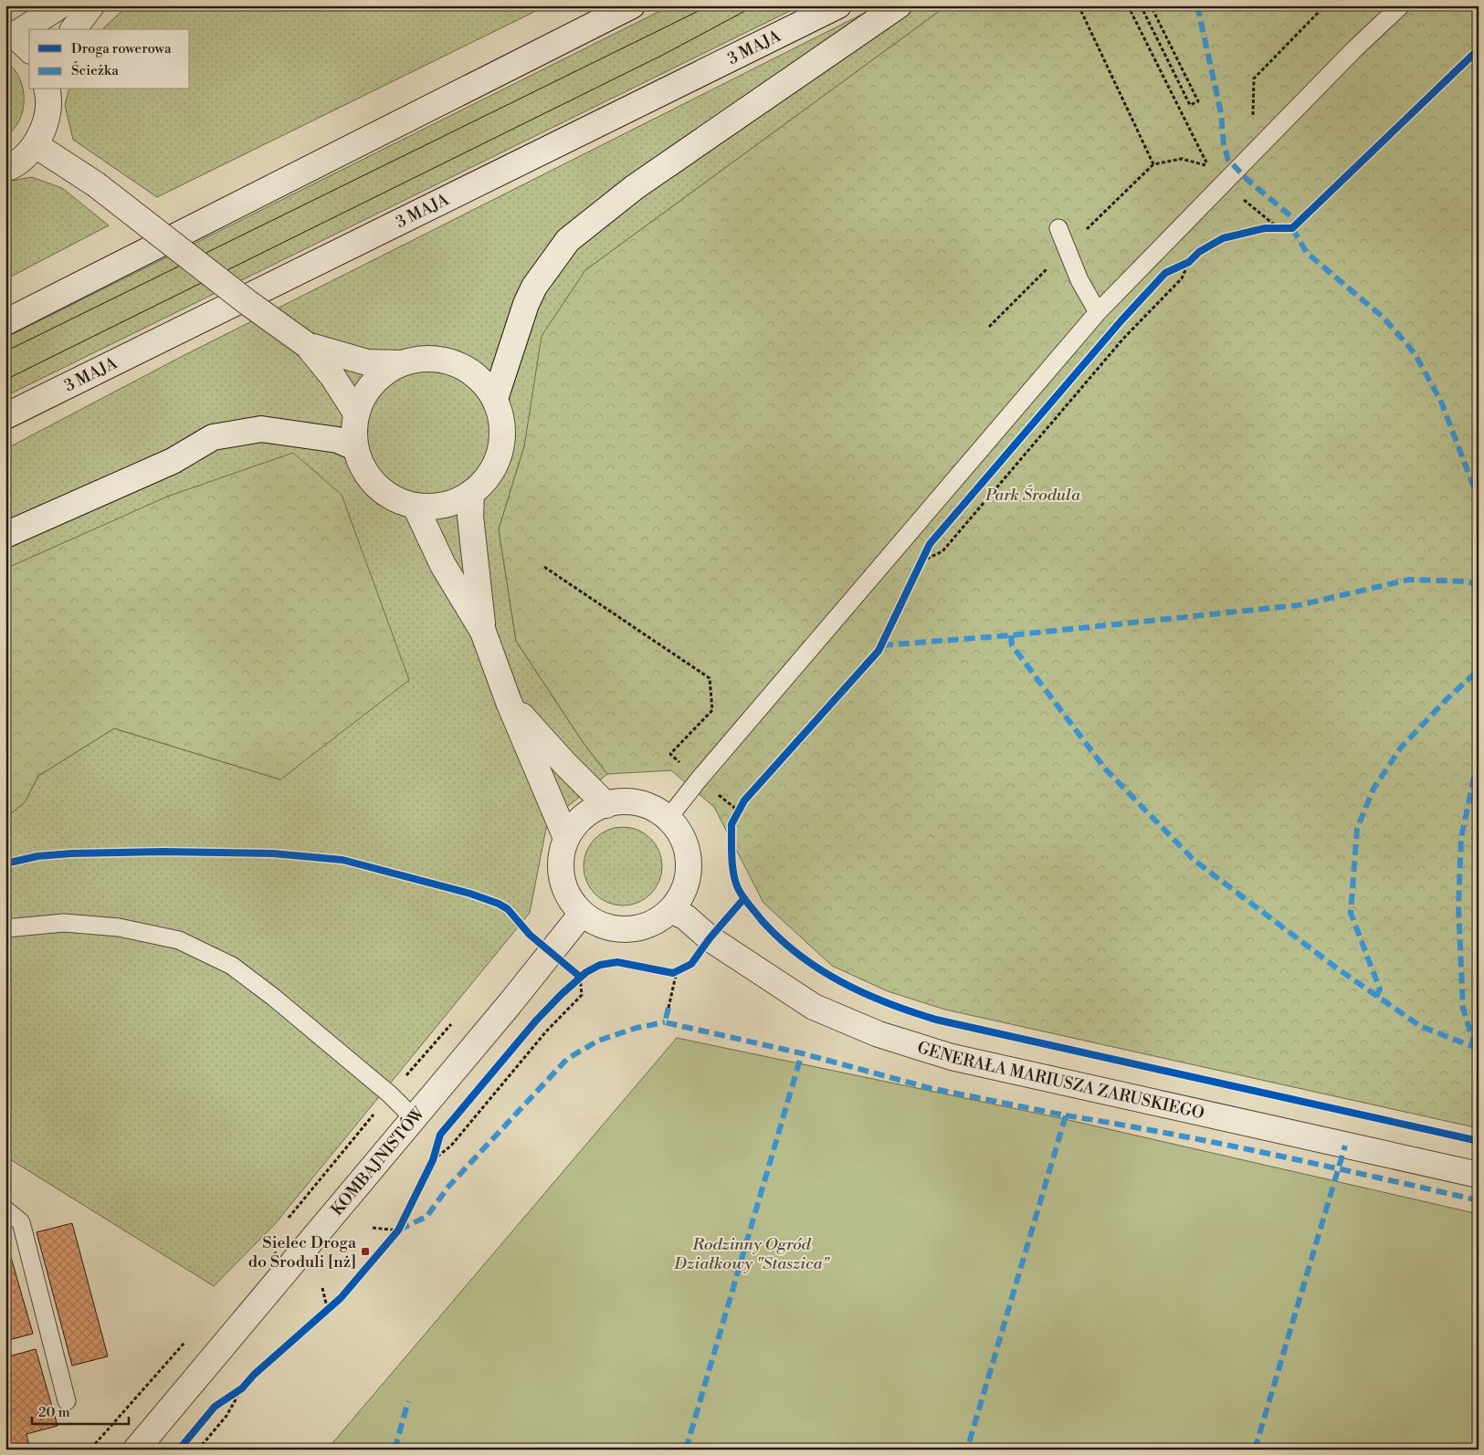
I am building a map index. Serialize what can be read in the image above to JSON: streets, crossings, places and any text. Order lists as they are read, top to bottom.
{
  "streets": {
    "street": ["3 MAJA", "GENERAŁA MARIUSZA ZARUSKIEGO", "KOMBAJNISTÓW"]
  },
  "crossings": [
    ["GENERAŁA MARIUSZA ZARUSKIEGO", "KOMBAJNISTÓW"]
  ],
  "parks": ["Park Środula", "Rodzinny Ogród Działkowy \"Staszica\""],
  "places": {
    "transit": ["Sielec Droga do Środuli [nż]"]
  },
  "legend": ["Droga rowerowa", "Ścieżka"],
  "scale_bar": "20 m"
}
